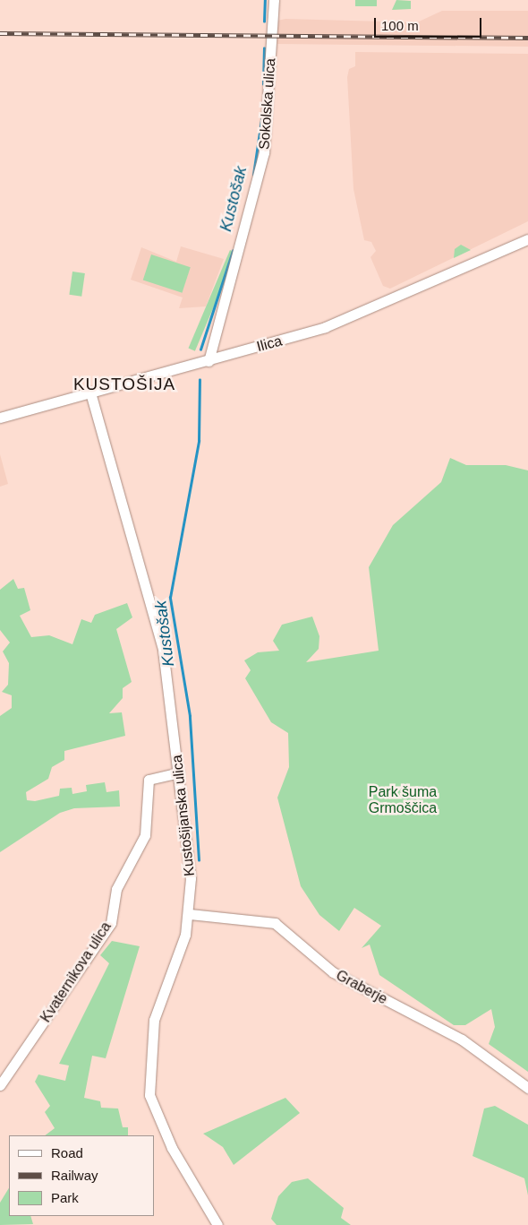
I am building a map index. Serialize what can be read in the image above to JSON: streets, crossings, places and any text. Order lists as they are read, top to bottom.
{
  "streets": {
    "street": [
      "Sokolska ulica",
      "Ilica",
      "Kustošijanska ulica",
      "Kvaternikova ulica",
      "Graberje"
    ]
  },
  "crossings": [
    ["Sokolska ulica", "Ilica"],
    ["Ilica", "Kustošijanska ulica"],
    ["Kustošijanska ulica", "Kvaternikova ulica"],
    ["Kustošijanska ulica", "Graberje"]
  ],
  "districts": ["KUSTOŠIJA"],
  "water": ["Kustošak"],
  "parks": ["Park šuma Grmoščica"],
  "legend": ["Road", "Railway", "Park"],
  "scale_bar": "100 m"
}
